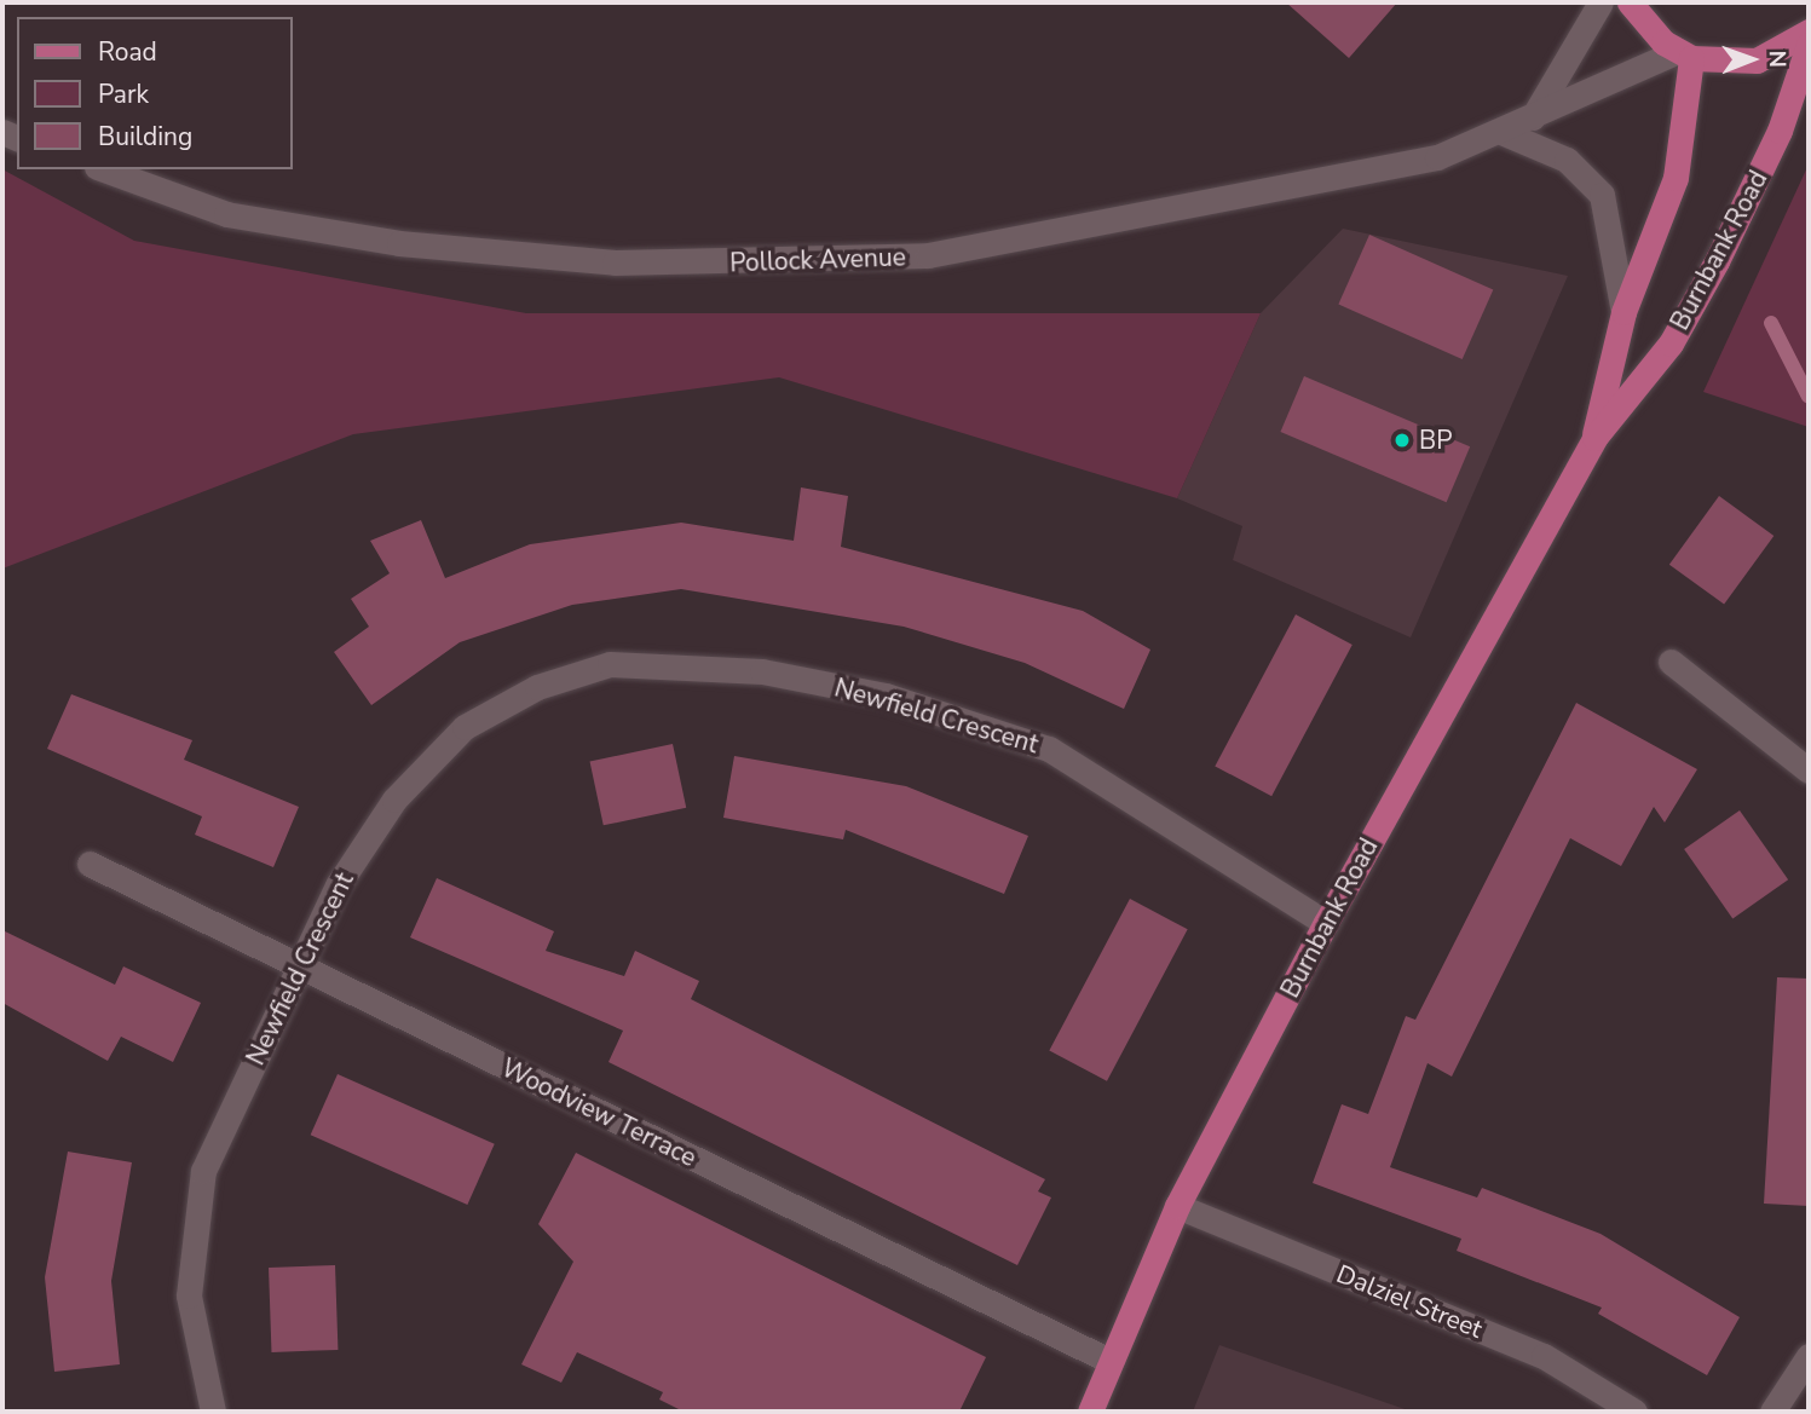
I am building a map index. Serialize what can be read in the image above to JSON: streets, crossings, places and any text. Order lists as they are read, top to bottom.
{
  "streets": {
    "main road": ["Burnbank Road"],
    "street": [
      "Pollock Avenue",
      "Newfield Crescent",
      "Woodview Terrace",
      "Dalziel Street"
    ]
  },
  "crossings": [
    ["Burnbank Road", "Pollock Avenue"],
    ["Burnbank Road", "Newfield Crescent"],
    ["Burnbank Road", "Woodview Terrace"],
    ["Burnbank Road", "Dalziel Street"],
    ["Newfield Crescent", "Woodview Terrace"]
  ],
  "places": ["BP"],
  "legend": ["Road", "Park", "Building"],
  "north": "right"
}
